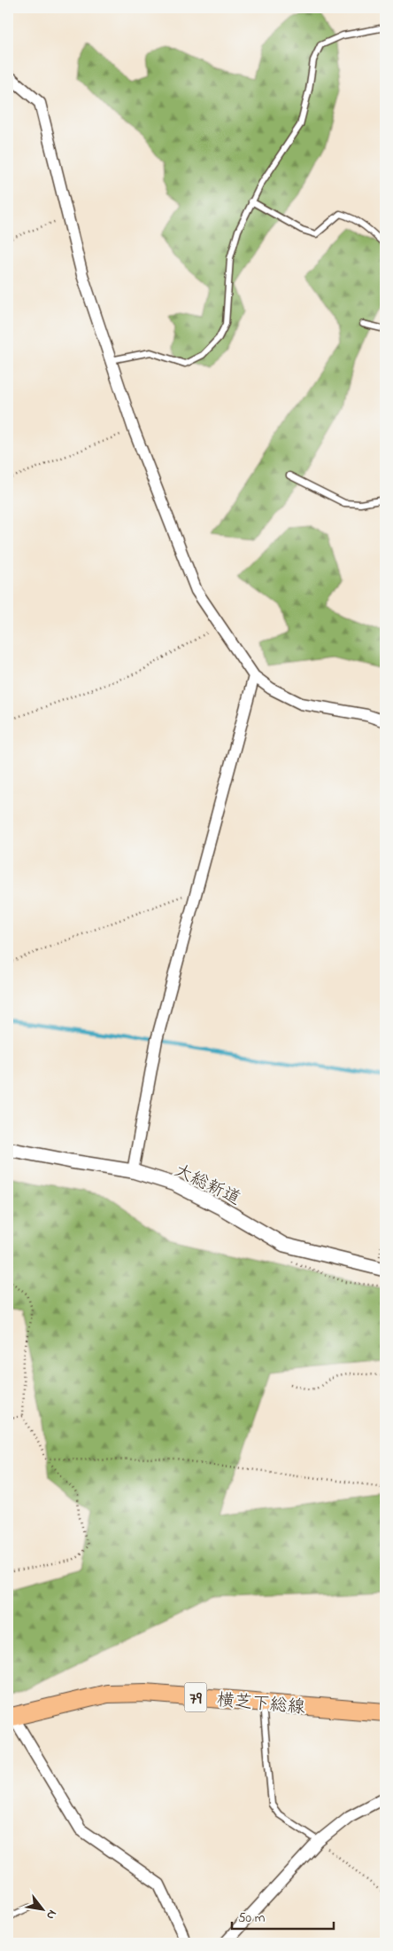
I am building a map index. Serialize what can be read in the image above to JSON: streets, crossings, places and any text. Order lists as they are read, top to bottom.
{
  "streets": {
    "main road": ["79", "横芝下総線"],
    "street": ["大総新道"]
  },
  "scale_bar": "50 m",
  "north": "bottom right"
}
